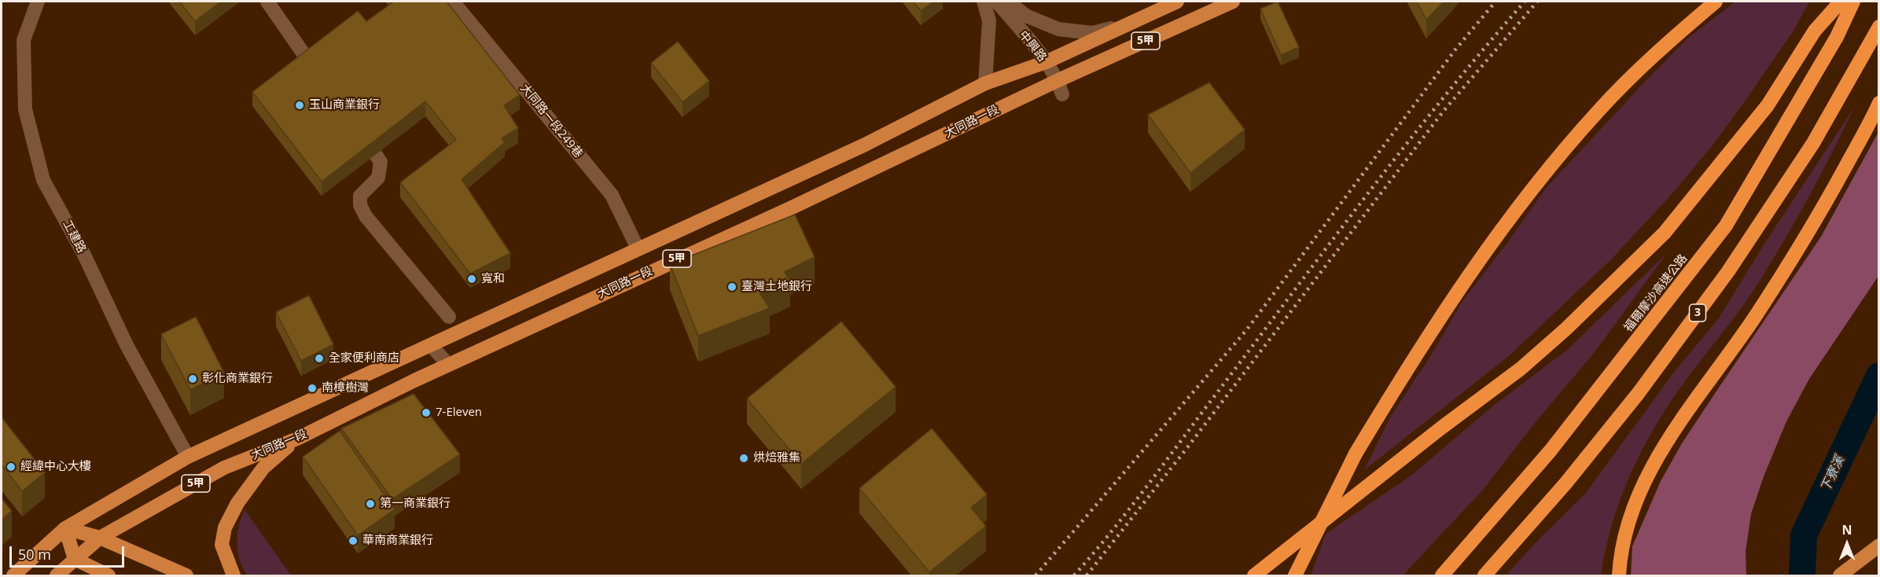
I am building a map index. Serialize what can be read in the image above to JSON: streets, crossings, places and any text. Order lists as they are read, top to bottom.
{
  "streets": {
    "highway": ["福爾摩沙高速公路", "3"],
    "main road": ["5甲", "大同路一段"],
    "street": ["中興路", "大同路一段249巷", "工建路"]
  },
  "crossings": [
    ["5甲", "中興路"],
    ["5甲", "大同路一段249巷"],
    ["5甲", "工建路"],
    ["中興路", "大同路一段"]
  ],
  "water": ["下寮溪"],
  "places": [
    "玉山商業銀行",
    "寬和",
    "臺灣土地銀行",
    "全家便利商店",
    "彰化商業銀行",
    "南樟樹灣",
    "7-Eleven",
    "烘焙雅集",
    "經緯中心大樓",
    "第一商業銀行",
    "華南商業銀行"
  ],
  "scale_bar": "50 m",
  "north": "top"
}
